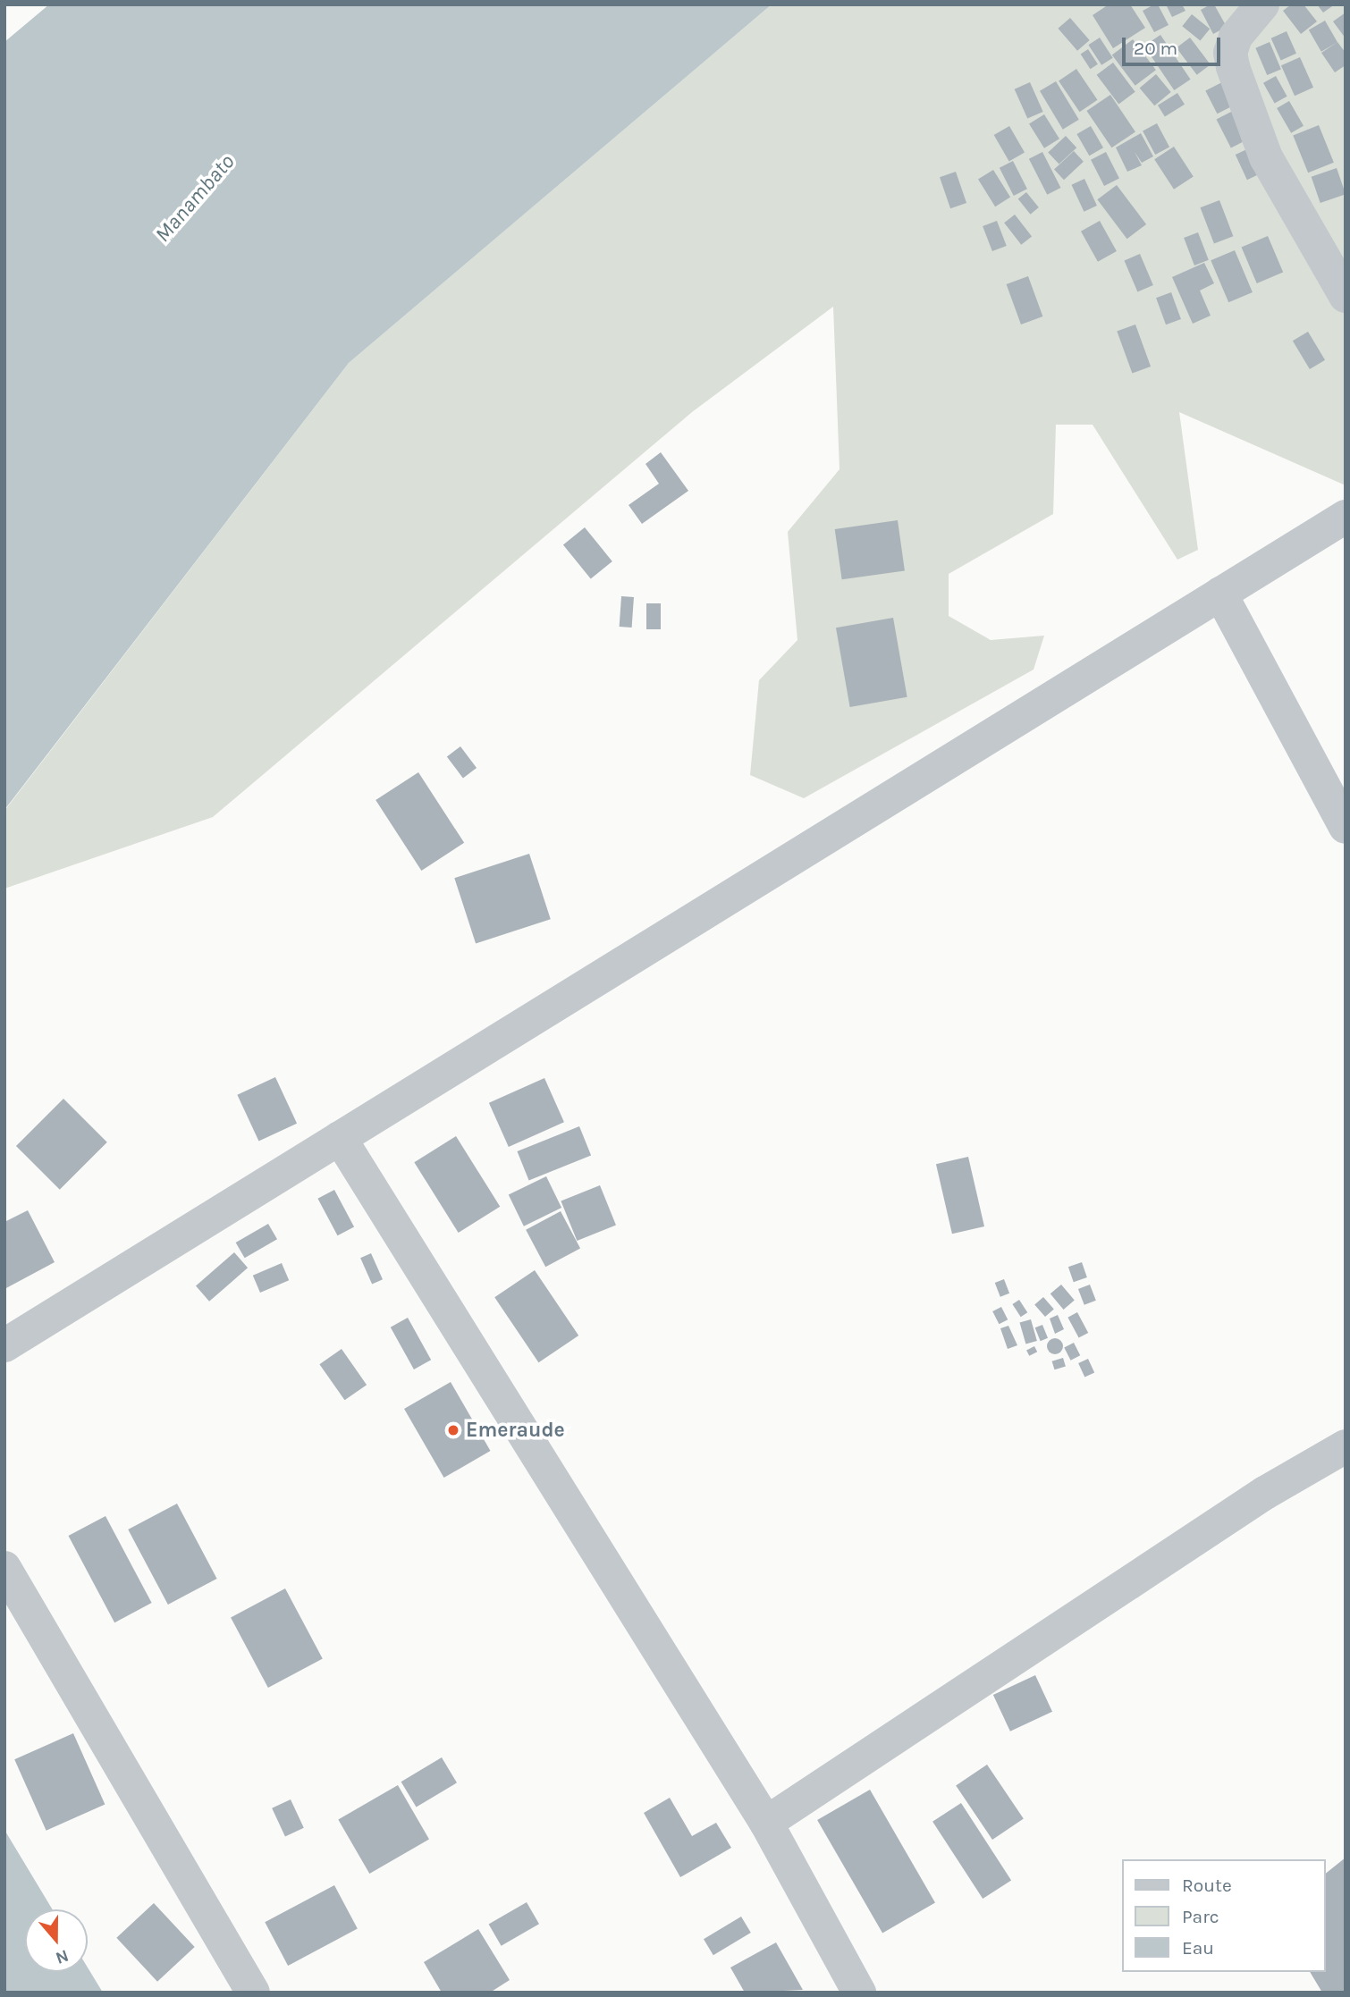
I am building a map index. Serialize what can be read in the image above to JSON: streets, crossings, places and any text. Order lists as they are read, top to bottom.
{
  "water": ["Manambato"],
  "places": ["Emeraude"],
  "legend": ["Route", "Parc", "Eau"],
  "scale_bar": "20 m",
  "north": "bottom"
}
